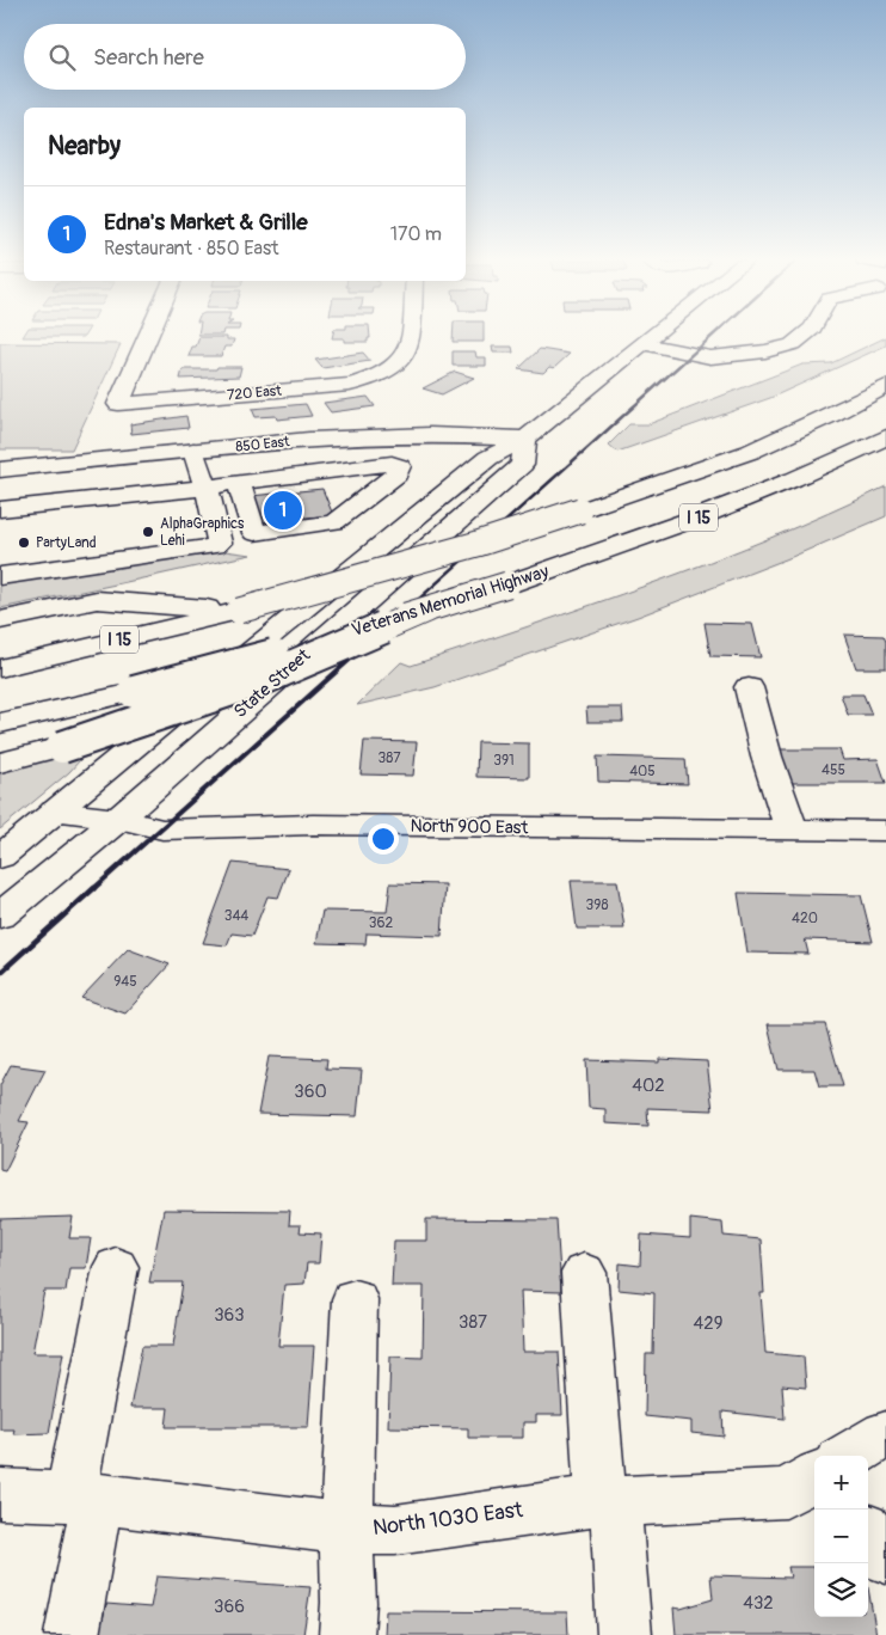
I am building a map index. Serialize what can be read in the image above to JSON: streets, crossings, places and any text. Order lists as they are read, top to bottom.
{
  "streets": {
    "main road": [
      "720 East",
      "850 East",
      "I 15",
      "Veterans Memorial Highway",
      "State Street",
      "North 900 East",
      "North 1030 East"
    ]
  },
  "crossings": [
    ["850 East", "State Street"],
    ["State Street", "North 900 East"]
  ],
  "places": ["AlphaGraphics Lehi", "PartyLand"],
  "house_numbers": [
    "387",
    "391",
    "455",
    "405",
    "398",
    "344",
    "420",
    "362",
    "945",
    "402",
    "360",
    "363",
    "387",
    "429",
    "432",
    "366"
  ],
  "page": {
    "search": "Search here",
    "heading": "Nearby",
    "list": [
      {
        "mark": "1",
        "name": "Edna's Market & Grille",
        "note": "Restaurant · 850 East",
        "value": "170 m"
      }
    ],
    "pins": "1",
    "map_buttons": ["+", "−"]
  }
}
